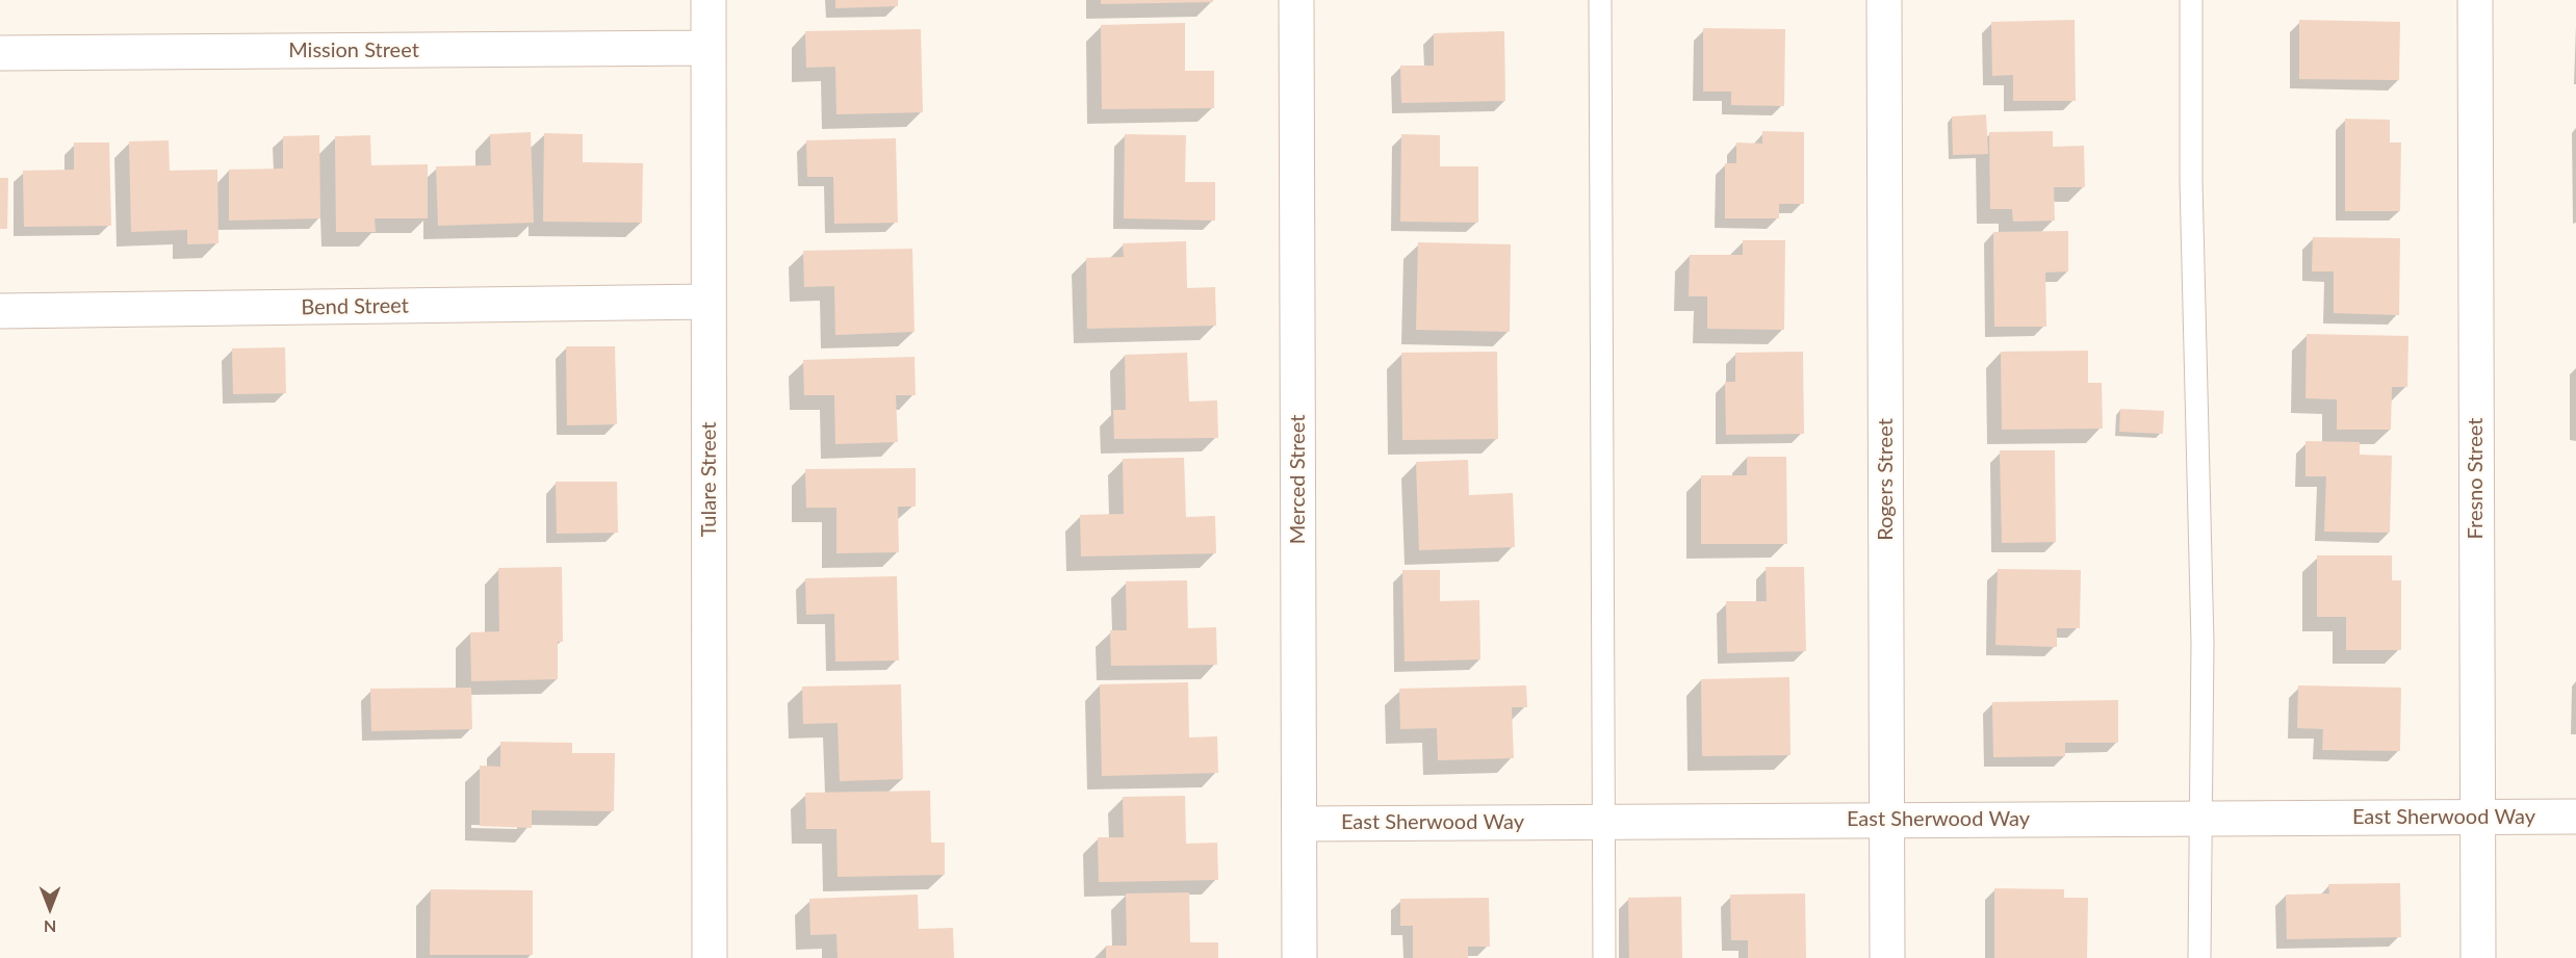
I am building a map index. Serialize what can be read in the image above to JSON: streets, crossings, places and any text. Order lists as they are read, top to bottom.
{
  "streets": {
    "street": [
      "Mission Street",
      "Bend Street",
      "Fresno Street",
      "Tulare Street",
      "Merced Street",
      "Rogers Street",
      "East Sherwood Way"
    ]
  },
  "crossings": [
    ["Mission Street", "Tulare Street"],
    ["Bend Street", "Tulare Street"],
    ["Fresno Street", "East Sherwood Way"],
    ["Merced Street", "East Sherwood Way"],
    ["Rogers Street", "East Sherwood Way"]
  ],
  "north": "bottom"
}
